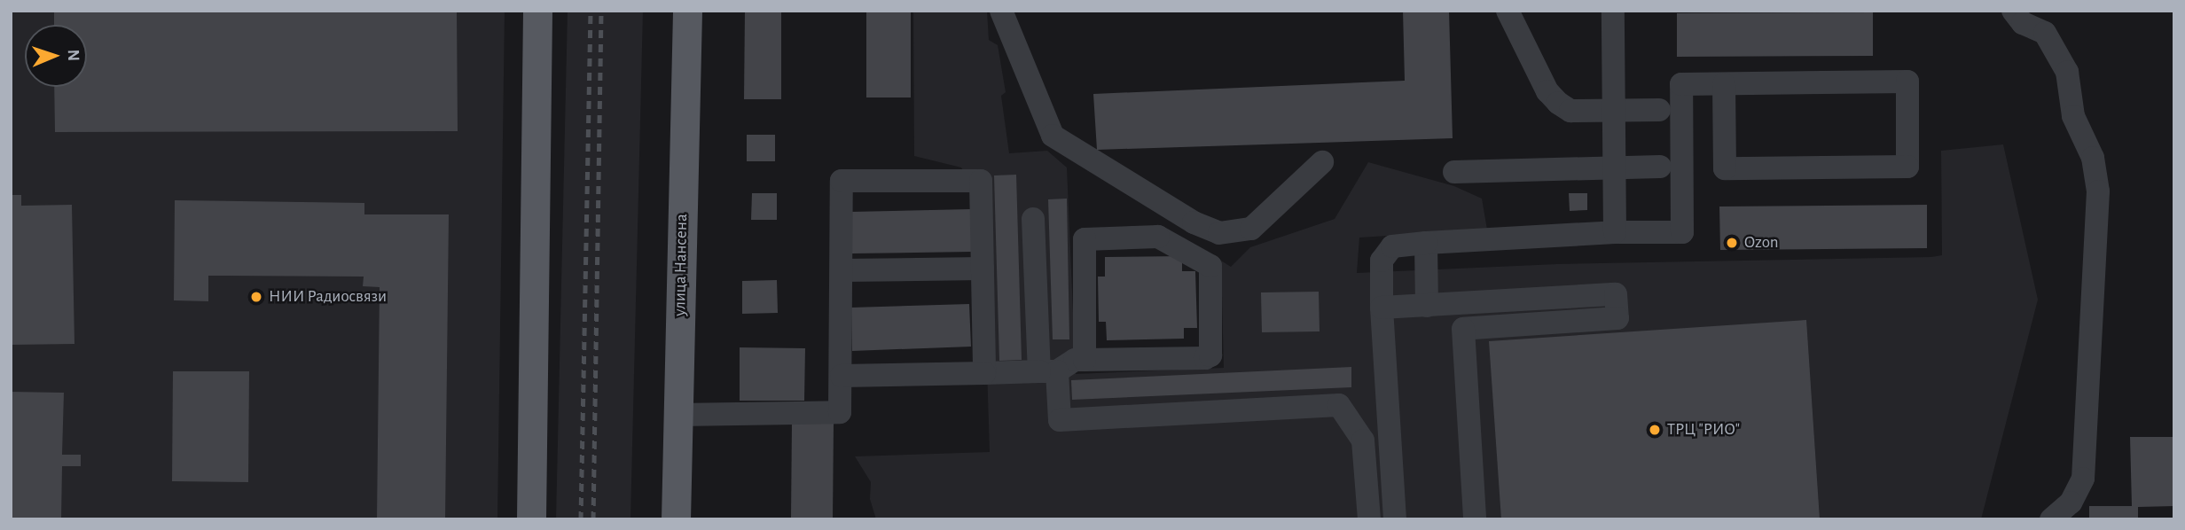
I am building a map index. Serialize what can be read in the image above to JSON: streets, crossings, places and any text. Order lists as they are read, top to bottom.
{
  "streets": {
    "main road": ["улица Нансена"]
  },
  "places": ["Ozon", "НИИ Радиосвязи", "ТРЦ \"РИО\""],
  "north": "right"
}
